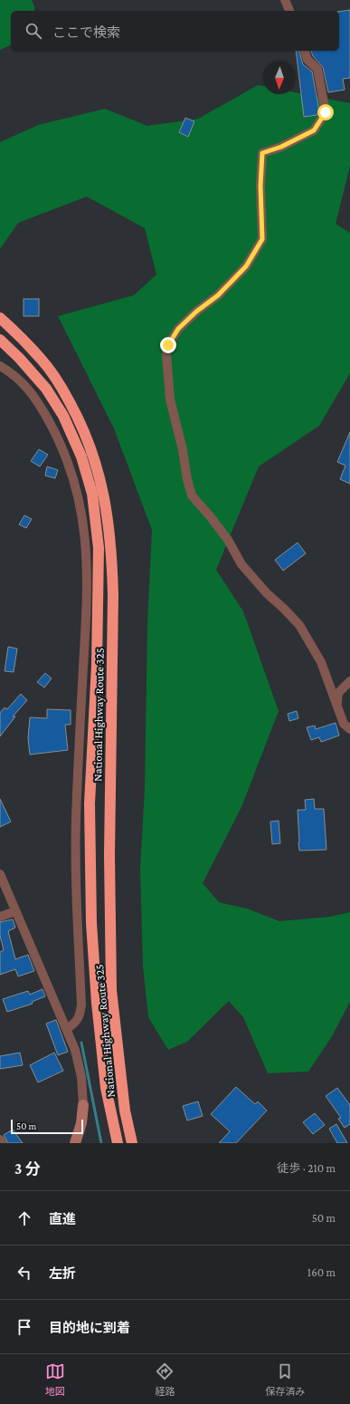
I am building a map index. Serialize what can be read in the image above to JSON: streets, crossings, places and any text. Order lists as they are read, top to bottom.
{
  "streets": {
    "highway": ["National Highway Route 325"]
  },
  "scale_bar": "50 m",
  "north": "bottom",
  "page": {
    "search": "ここで検索",
    "scale": "50 m",
    "heading": ["3 分", "徒歩 · 210 m"],
    "list": [
      ["直進", "50 m"],
      ["左折", "160 m"],
      "目的地に到着"
    ],
    "nav": ["地図", "経路", "保存済み"]
  }
}
